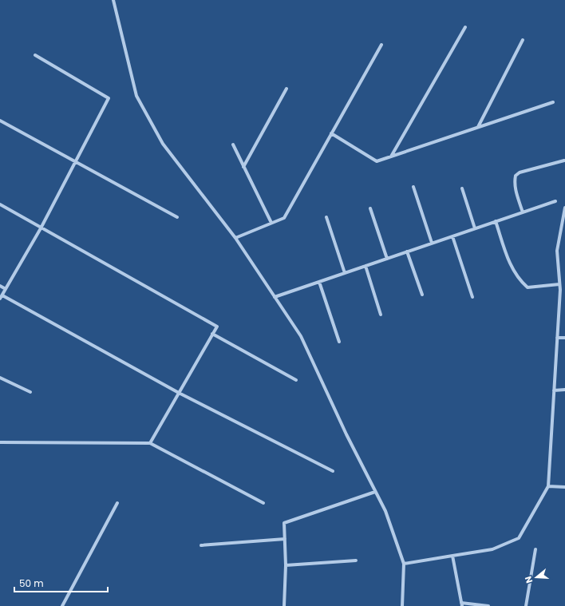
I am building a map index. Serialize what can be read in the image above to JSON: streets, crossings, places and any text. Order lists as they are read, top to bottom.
{
  "scale_bar": "50 m",
  "north": "left"
}
